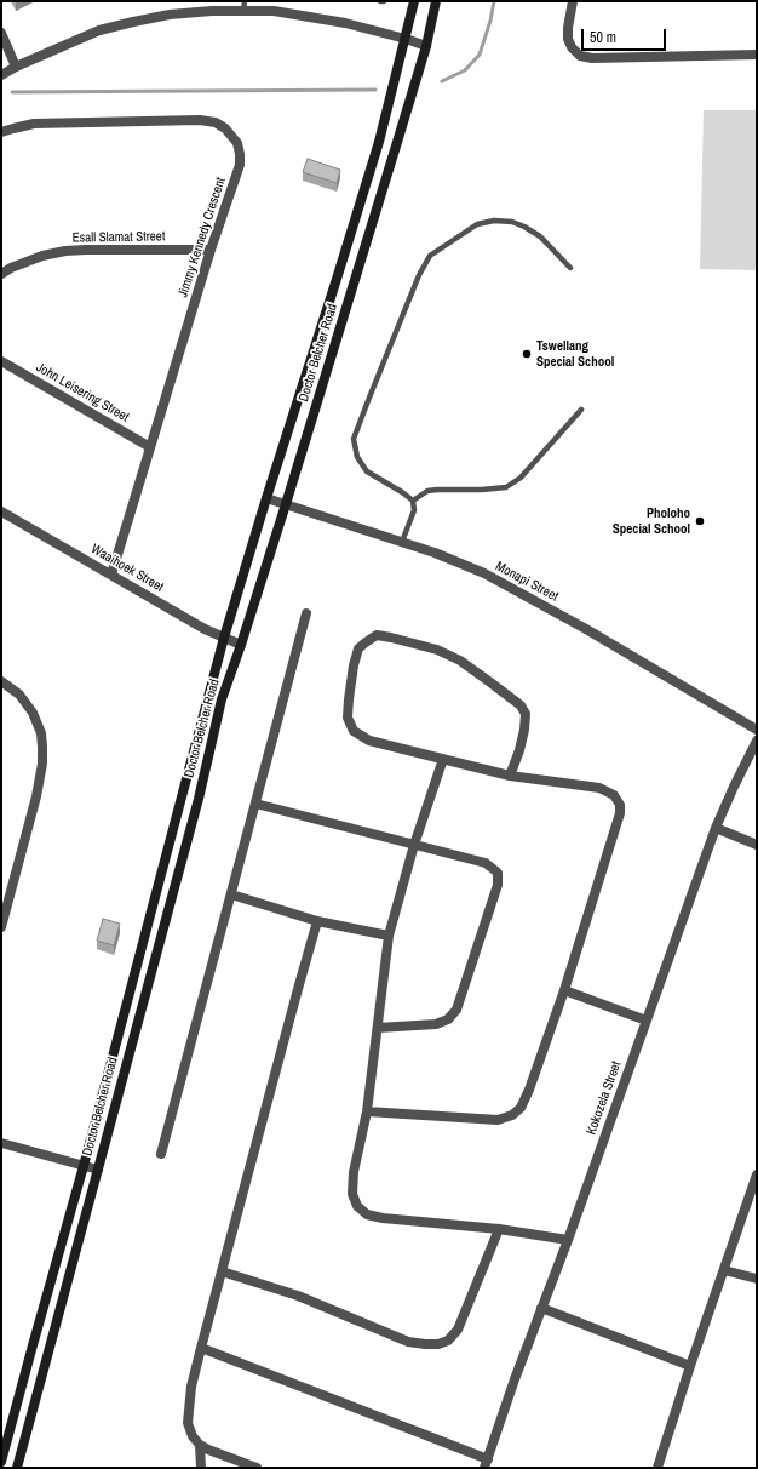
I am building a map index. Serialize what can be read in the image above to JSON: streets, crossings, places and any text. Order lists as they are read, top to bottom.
{
  "streets": {
    "main road": ["Doctor Belcher Road"],
    "street": [
      "Esall Slamat Street",
      "Jimmy Kennedy Crescent",
      "John Leisering Street",
      "Waaihoek Street",
      "Monapi Street",
      "Kokozela Street"
    ]
  },
  "crossings": [
    ["Esall Slamat Street", "Jimmy Kennedy Crescent"],
    ["Jimmy Kennedy Crescent", "John Leisering Street"],
    ["Jimmy Kennedy Crescent", "Waaihoek Street"],
    ["Doctor Belcher Road", "Waaihoek Street"],
    ["Doctor Belcher Road", "Monapi Street"]
  ],
  "places": ["Tswellang Special School", "Pholoho Special School"],
  "scale_bar": "50 m"
}
